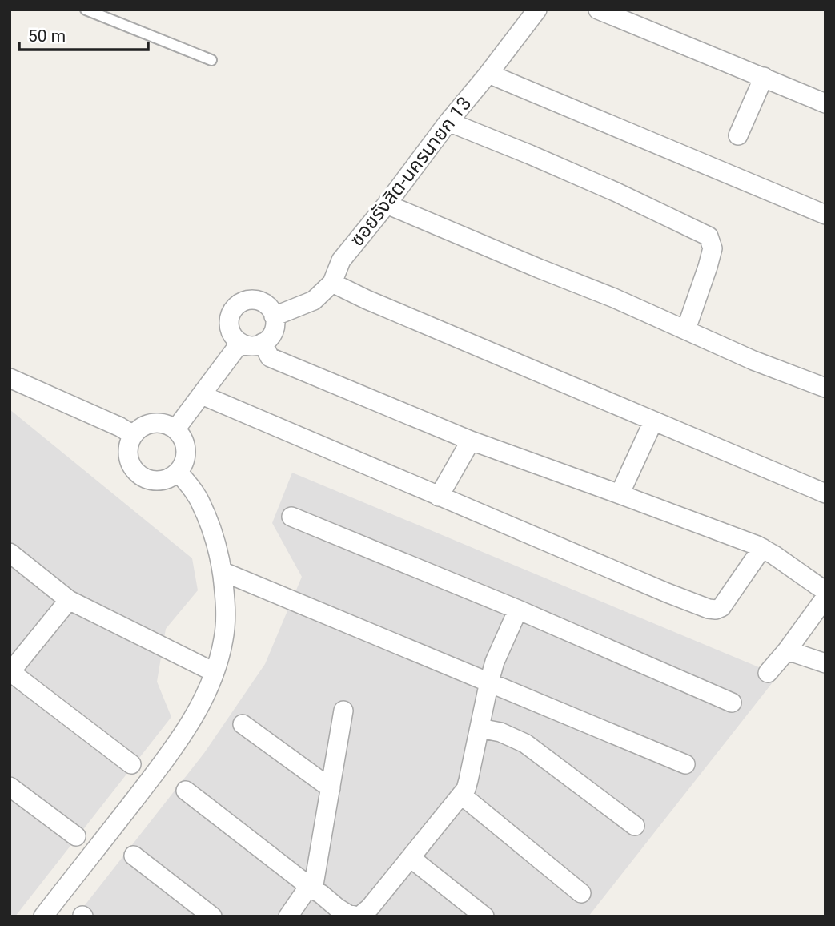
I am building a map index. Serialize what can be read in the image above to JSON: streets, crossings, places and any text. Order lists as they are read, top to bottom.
{
  "streets": {
    "street": ["ซอยรังสิต-นครนายก 13"]
  },
  "scale_bar": "50 m"
}
